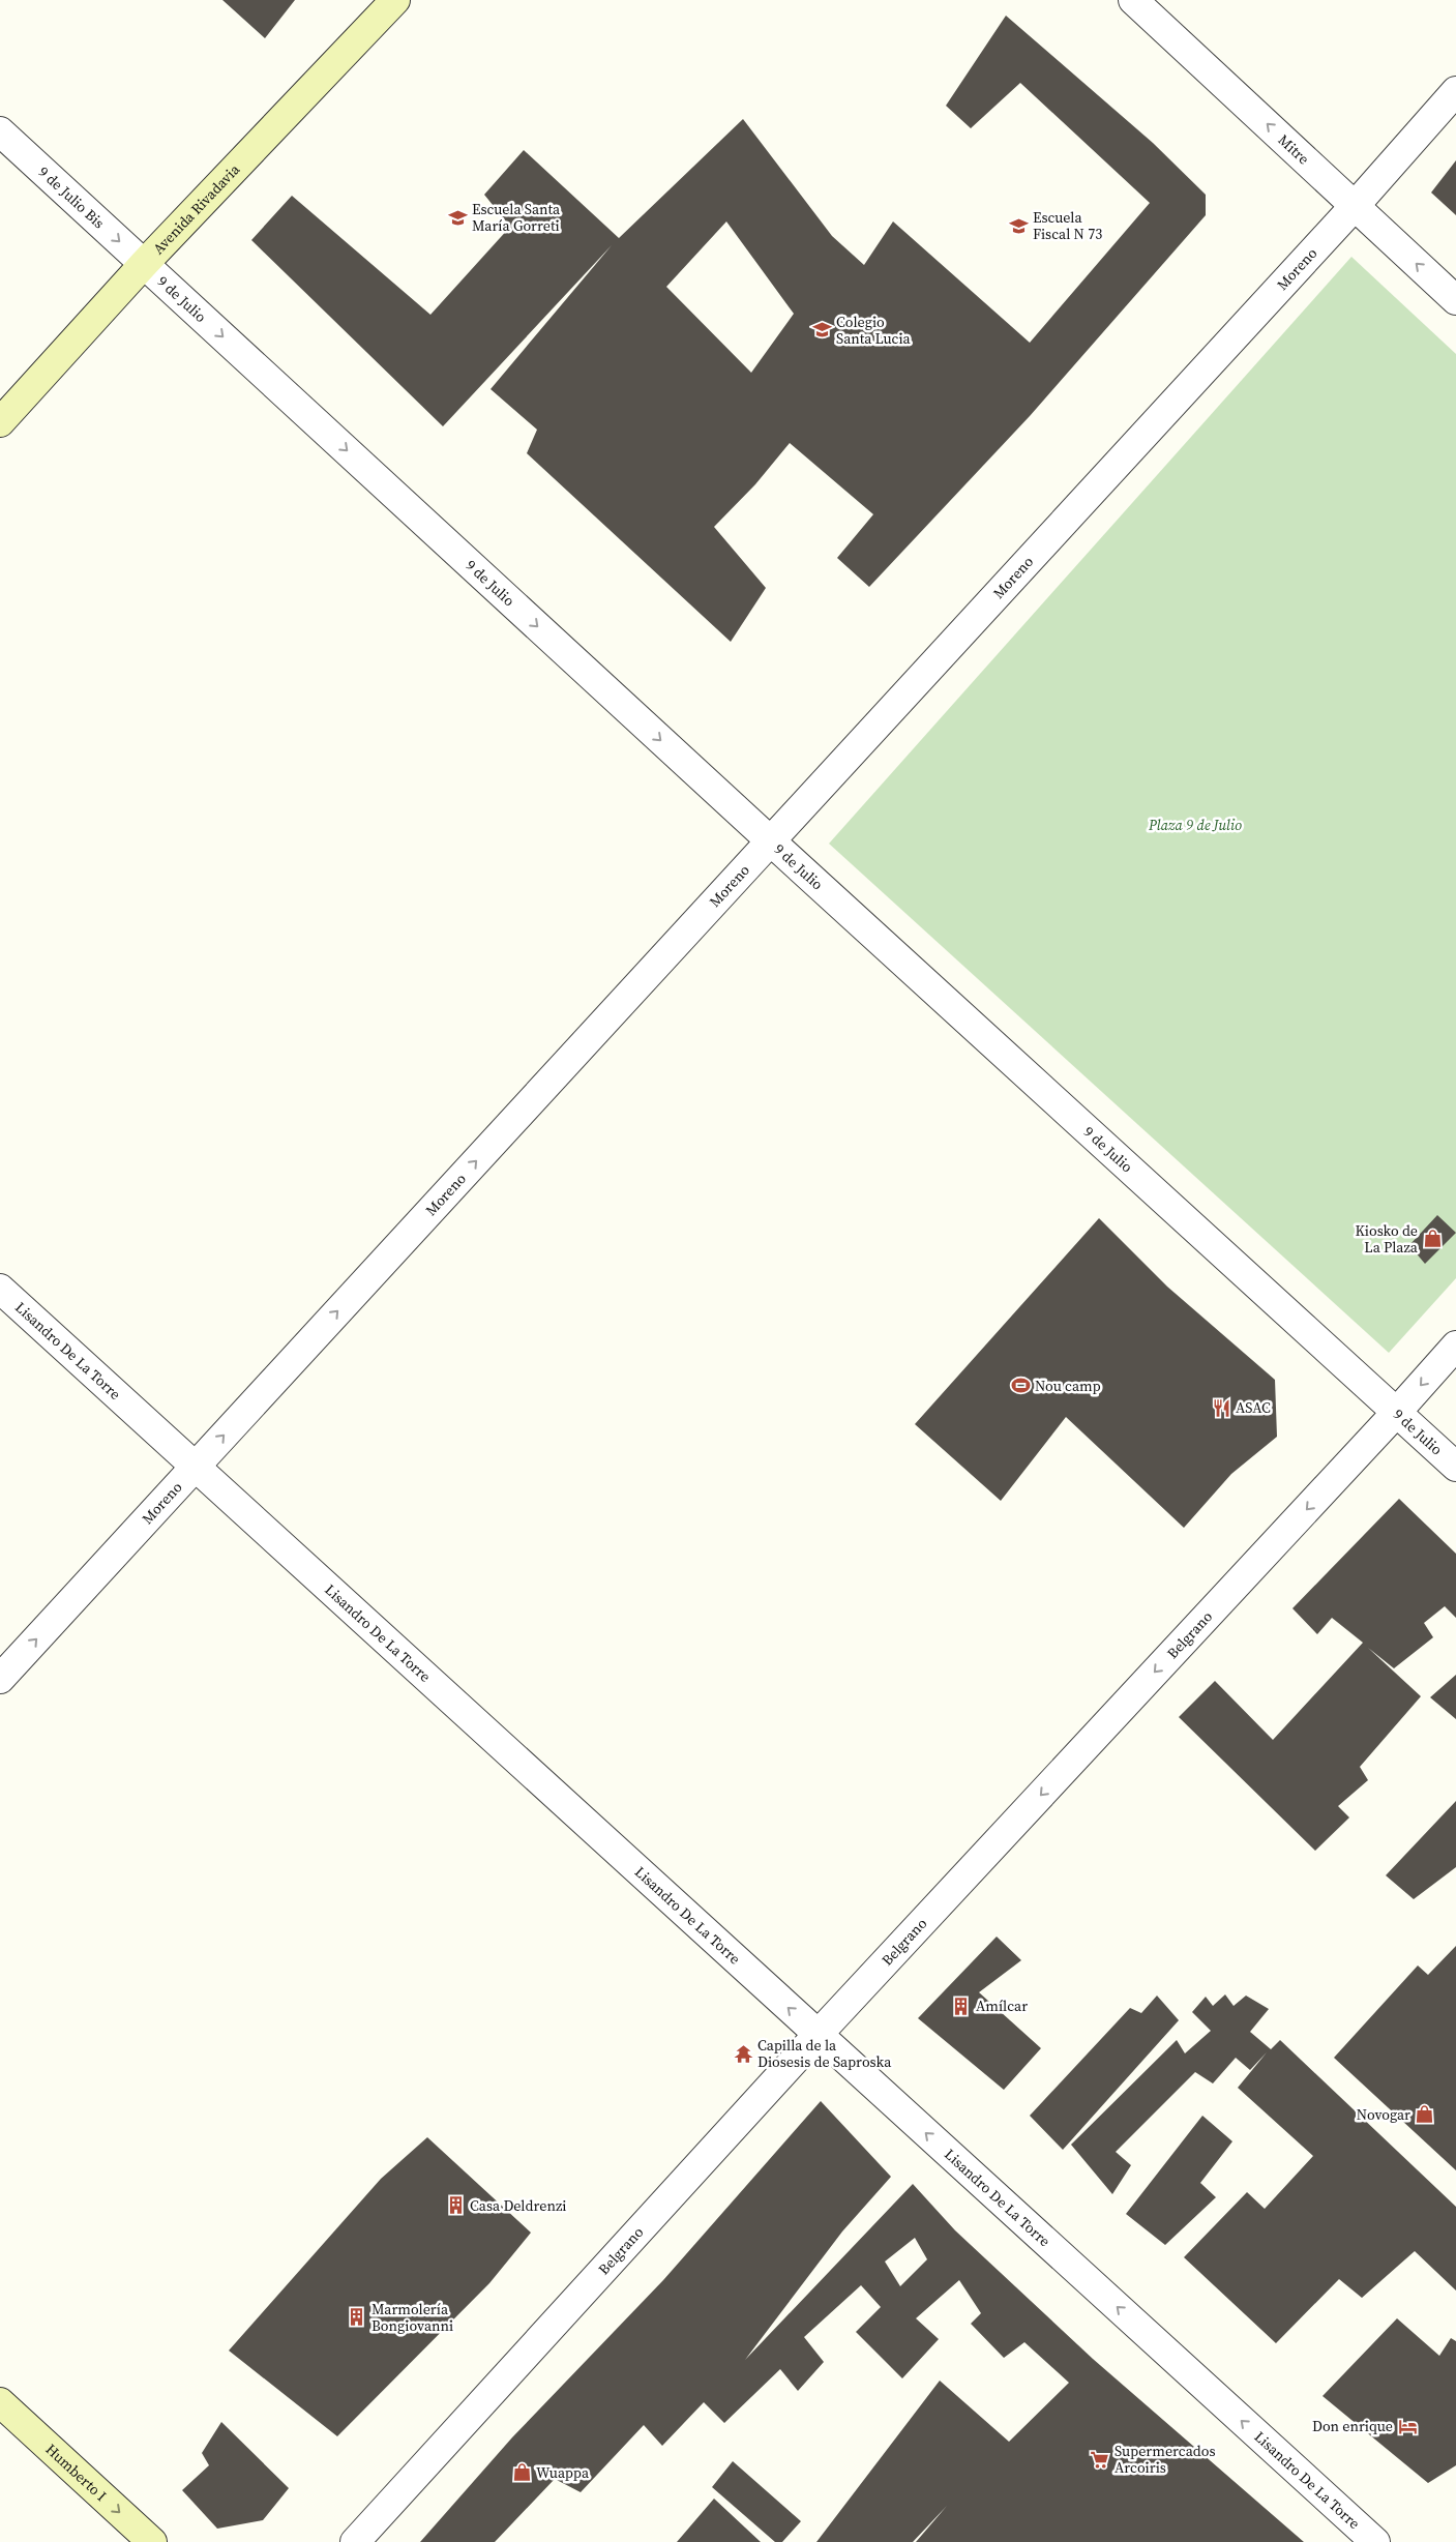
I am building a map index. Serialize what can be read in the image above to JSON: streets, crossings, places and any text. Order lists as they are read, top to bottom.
{
  "streets": {
    "main road": ["Avenida Rivadavia", "Humberto I"],
    "street": [
      "Mitre",
      "9 de Julio Bis",
      "Moreno",
      "9 de Julio",
      "Lisandro De La Torre",
      "Belgrano"
    ]
  },
  "crossings": [
    ["Mitre", "Moreno"],
    ["9 de Julio Bis", "Avenida Rivadavia"],
    ["9 de Julio Bis", "9 de Julio"],
    ["Avenida Rivadavia", "9 de Julio"],
    ["Moreno", "9 de Julio"],
    ["Moreno", "Lisandro De La Torre"],
    ["9 de Julio", "Belgrano"],
    ["Lisandro De La Torre", "Belgrano"]
  ],
  "one_way": [
    "Mitre",
    "9 de Julio Bis",
    "Moreno",
    "9 de Julio",
    "Lisandro De La Torre",
    "Belgrano",
    "Humberto I"
  ],
  "parks": ["Plaza 9 de Julio"],
  "places": {
    "school or university": ["Escuela Santa María Gorreti", "Escuela Fiscal N 73", "Colegio Santa Lucia"],
    "shop": ["Kiosko de La Plaza", "Novogar", "Wuappa"],
    "sports": ["Nou camp"],
    "restaurant": ["ASAC"],
    "building": ["Amílcar", "Casa Deldrenzi", "Marmolería Bongiovanni"],
    "temple": ["Capilla de la Diosesis de Saproska"],
    "hotel": ["Don enrique"],
    "supermarket": ["Supermercados Arcoiris"]
  }
}
